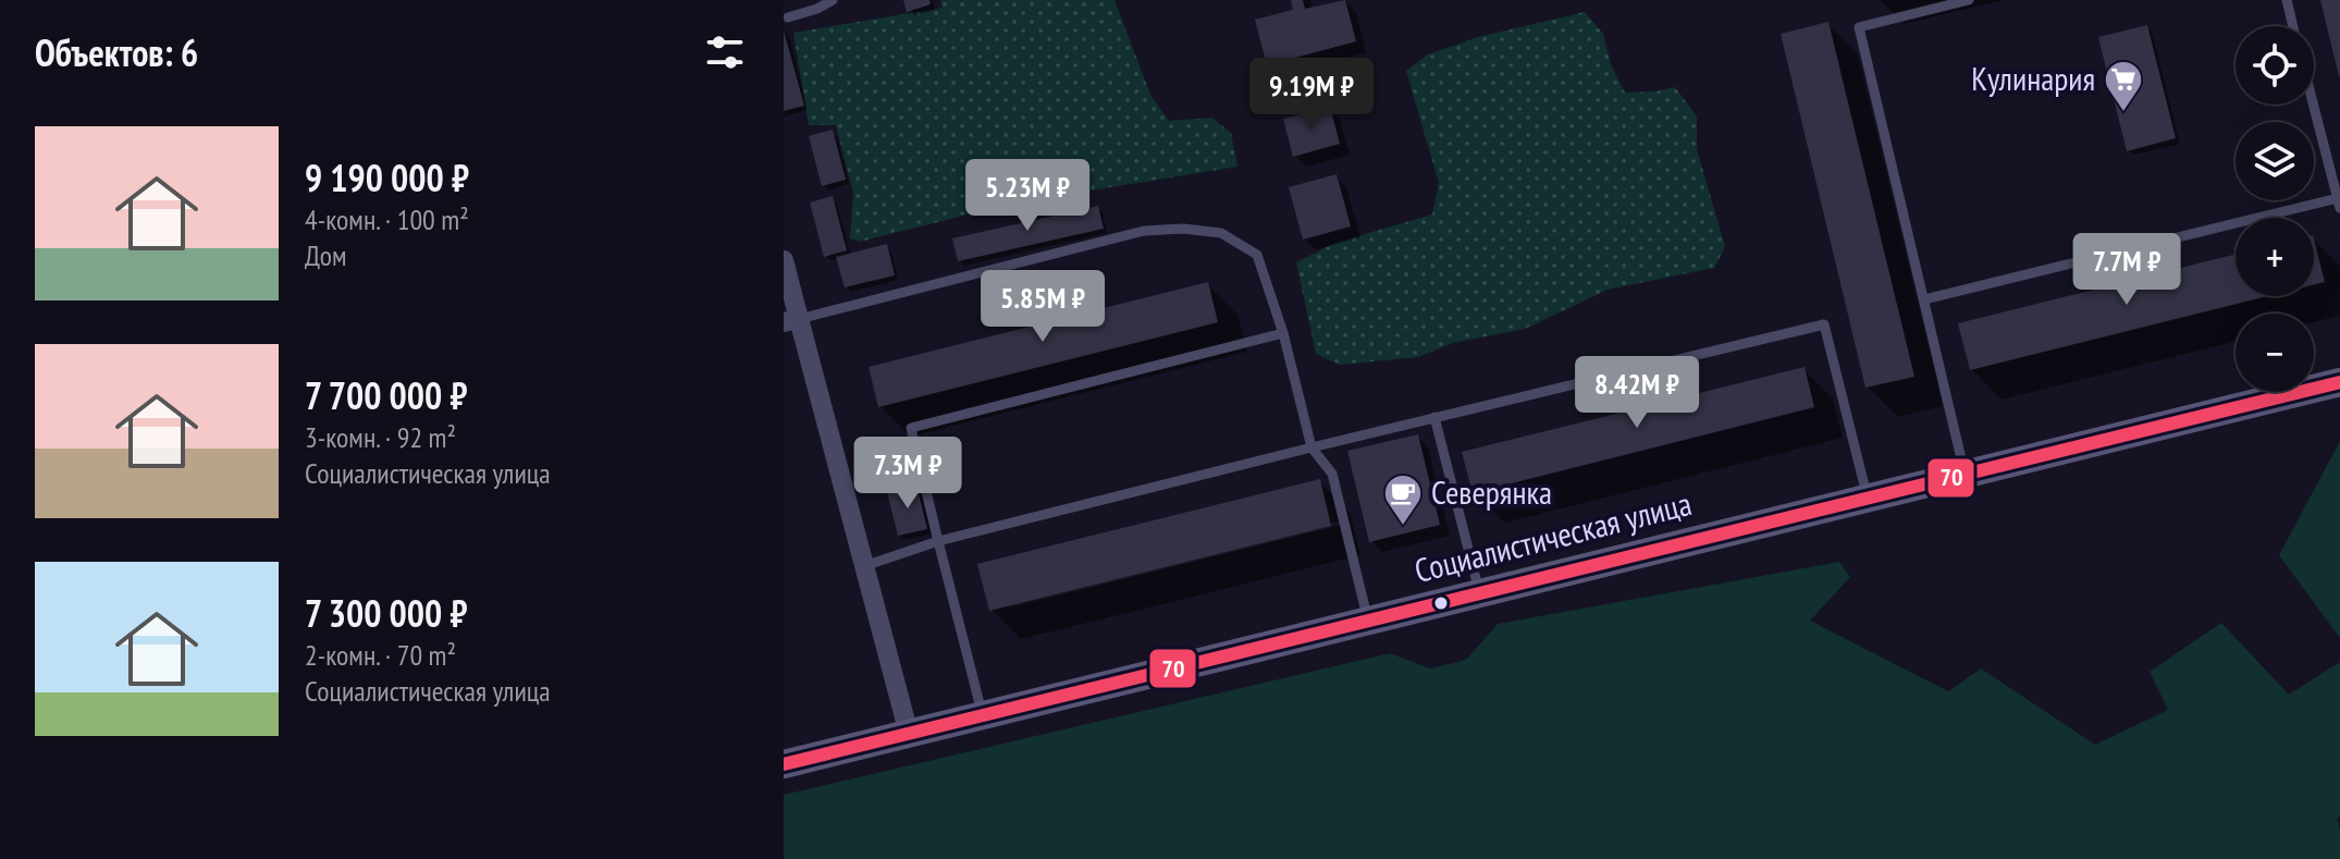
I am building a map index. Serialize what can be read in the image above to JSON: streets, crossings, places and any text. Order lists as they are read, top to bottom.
{
  "streets": {
    "main road": ["Социалистическая улица"]
  },
  "places": {
    "supermarket": ["Кулинария"],
    "cafe": ["Северянка"]
  },
  "lines": ["transit line 70"],
  "page": {
    "heading": "Объектов: 6",
    "map_buttons": ["+", "−"],
    "price": [
      "9.19M ₽",
      "5.23M ₽",
      "7.7M ₽",
      "5.85M ₽",
      "8.42M ₽",
      "7.3M ₽"
    ],
    "list": [
      {
        "name": "9 190 000 ₽",
        "note": "4-комн. · 100 m² · Дом"
      },
      {
        "name": "7 700 000 ₽",
        "note": "3-комн. · 92 m² · Социалистическая улица"
      },
      {
        "name": "7 300 000 ₽",
        "note": "2-комн. · 70 m² · Социалистическая улица"
      }
    ]
  }
}
